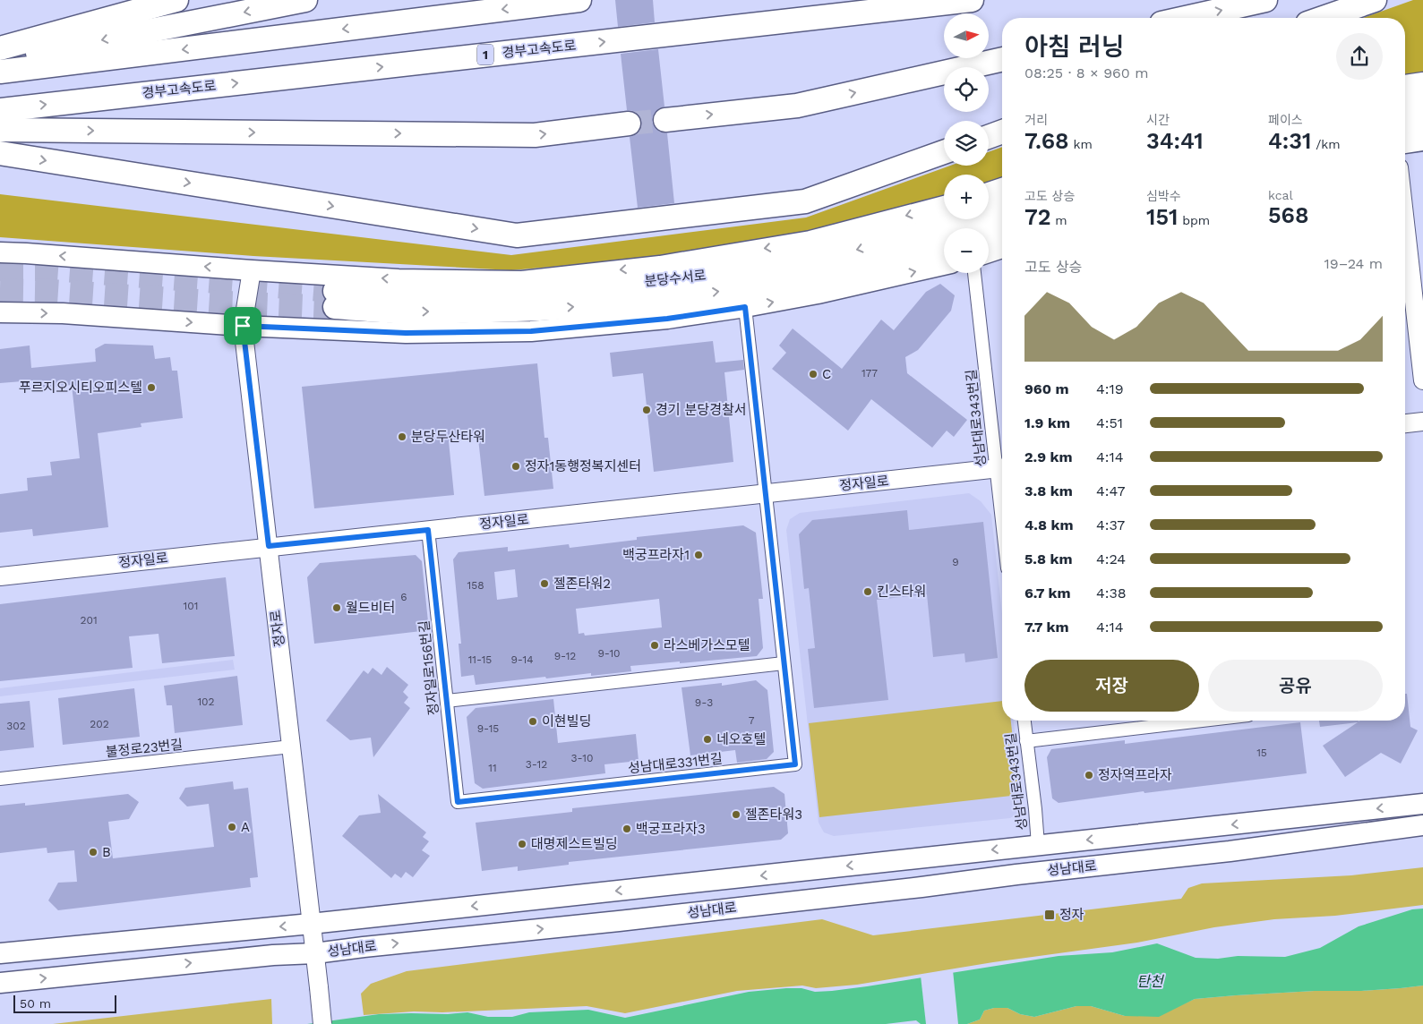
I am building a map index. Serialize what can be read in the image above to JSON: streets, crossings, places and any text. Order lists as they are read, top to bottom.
{
  "streets": {
    "highway": ["경부고속도로", "1", "분당수서로"],
    "main road": ["성남대로"],
    "street": [
      "성남대로343번길",
      "정자일로",
      "정자로",
      "정자일로156번길",
      "불정로23번길",
      "성남대로331번길"
    ]
  },
  "crossings": [
    ["성남대로343번길", "정자일로"],
    ["성남대로343번길", "성남대로"],
    ["정자일로", "정자로"],
    ["정자일로", "정자일로156번길"],
    ["정자일로", "성남대로331번길"],
    ["정자로", "불정로23번길"],
    ["정자로", "성남대로"],
    ["정자일로156번길", "성남대로331번길"]
  ],
  "water": ["탄천"],
  "places": {
    "other": [
      "C",
      "푸르지오시티오피스텔",
      "경기 분당경찰서",
      "분당두산타워",
      "정자1동행정복지센터",
      "백궁프라자1",
      "젤존타워2",
      "킨스타워",
      "월드비터",
      "라스베가스모텔",
      "이현빌딩",
      "네오호텔",
      "정자역프라자",
      "젤존타워3",
      "A",
      "백궁프라자3",
      "대명제스트빌딩",
      "B"
    ],
    "transit": ["정자"]
  },
  "house_numbers": [
    "177",
    "9",
    "158",
    "6",
    "101",
    "201",
    "9-10",
    "9-12",
    "11-15",
    "9-14",
    "102",
    "9-3",
    "7",
    "202",
    "302",
    "9-15",
    "15",
    "3-10",
    "3-12",
    "11"
  ],
  "scale_bar": "50 m",
  "north": "right",
  "page": {
    "map_buttons": ["+", "−"],
    "heading": ["아침 러닝", "08:25 · 8 × 960 m"],
    "stats": [
      ["거리", "7.68 km"],
      ["시간", "34:41"],
      ["페이스", "4:31 /km"],
      ["고도 상승", "72 m"],
      ["심박수", "151 bpm"],
      ["kcal", "568"]
    ],
    "chart": ["고도 상승", "19–24 m"],
    "list": [
      {
        "name": "960 m",
        "note": "4:19"
      },
      {
        "name": "1.9 km",
        "note": "4:51"
      },
      {
        "name": "2.9 km",
        "note": "4:14"
      },
      {
        "name": "3.8 km",
        "note": "4:47"
      },
      {
        "name": "4.8 km",
        "note": "4:37"
      },
      {
        "name": "5.8 km",
        "note": "4:24"
      },
      {
        "name": "6.7 km",
        "note": "4:38"
      },
      {
        "name": "7.7 km",
        "note": "4:14"
      }
    ],
    "buttons": ["저장", "공유"],
    "scale": "50 m"
  }
}
